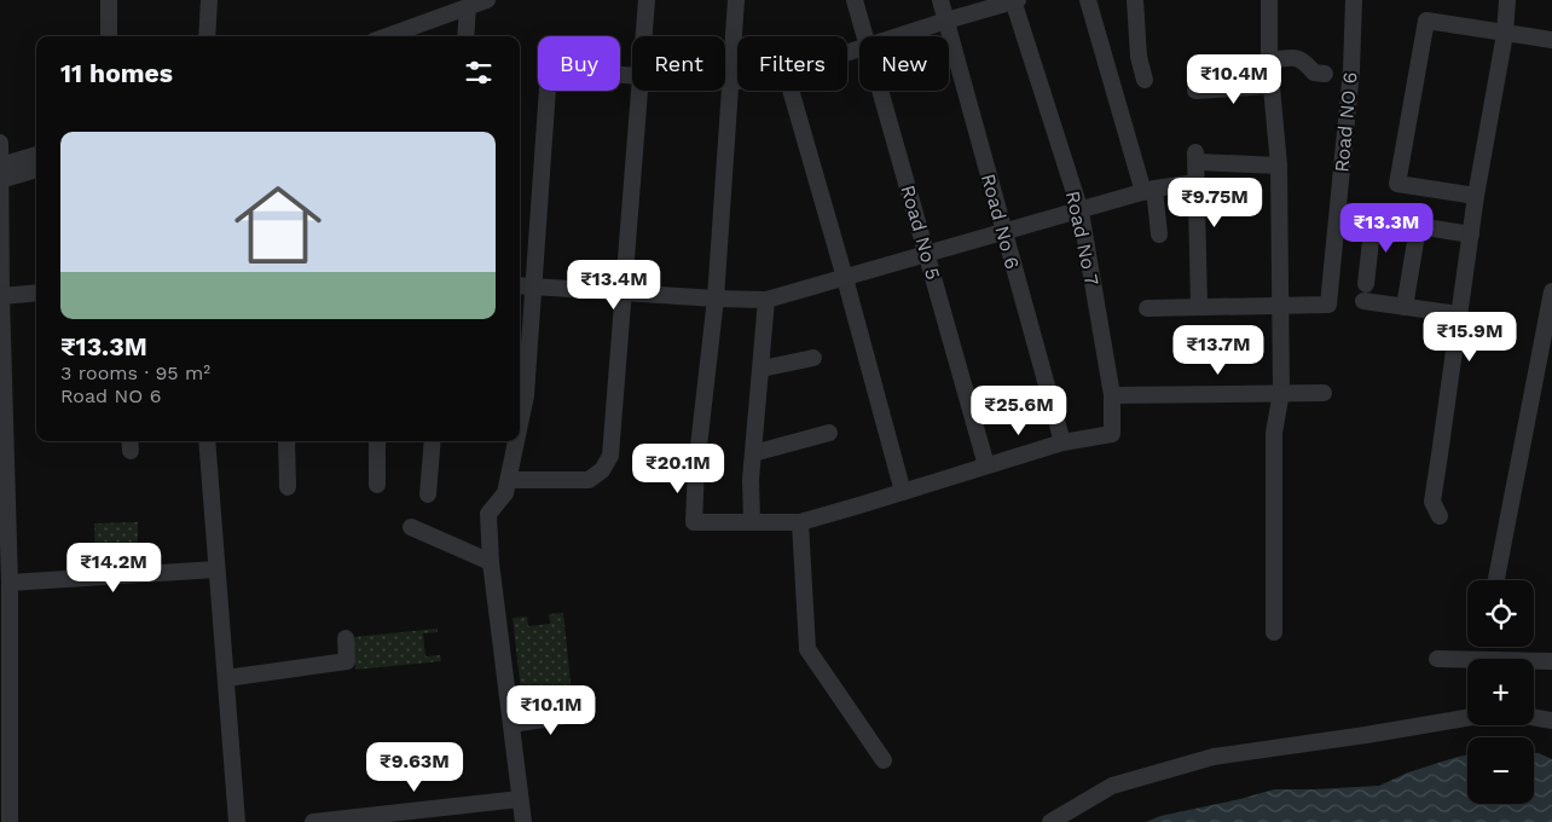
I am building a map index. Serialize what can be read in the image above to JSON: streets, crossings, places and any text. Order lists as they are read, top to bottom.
{
  "streets": {
    "street": [
      "Road NO 6",
      "Road No 6",
      "Road No 5",
      "Road No 7"
    ]
  },
  "crossings": [
    ["Road No 6", "Road No 7"]
  ],
  "page": {
    "chip": [
      "Buy",
      "Rent",
      "Filters",
      "New"
    ],
    "heading": "11 homes",
    "price": [
      "₹10.4M",
      "₹9.75M",
      "₹13.3M",
      "₹13.4M",
      "₹15.9M",
      "₹13.7M",
      "₹25.6M",
      "₹20.1M",
      "₹14.2M",
      "₹10.1M",
      "₹9.63M"
    ],
    "list": [
      {
        "name": "₹13.3M",
        "note": "3 rooms · 95 m² · Road NO 6"
      }
    ],
    "map_buttons": ["+", "−"]
  }
}
